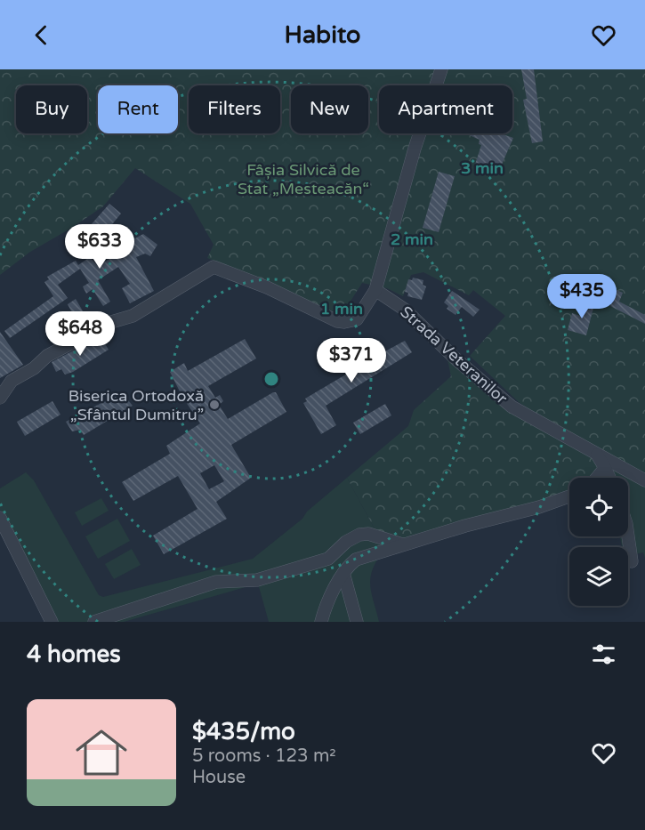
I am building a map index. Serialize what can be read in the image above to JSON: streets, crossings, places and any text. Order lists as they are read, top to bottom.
{
  "streets": {
    "street": ["Strada Veteranilor"]
  },
  "parks": ["Fâșia Silvică de Stat „Mesteacăn“"],
  "places": ["Biserica Ortodoxă „Sfântul Dumitru”"],
  "page": {
    "header": "Habito",
    "chip": [
      "Buy",
      "Rent",
      "Filters",
      "New",
      "Apartment"
    ],
    "price": [
      "$633",
      "$435",
      "$648",
      "$371"
    ],
    "heading": "4 homes",
    "list": [
      {
        "name": "$435/mo",
        "note": "5 rooms · 123 m² · House"
      }
    ]
  },
  "rings": ["3 min", "2 min", "1 min"]
}
